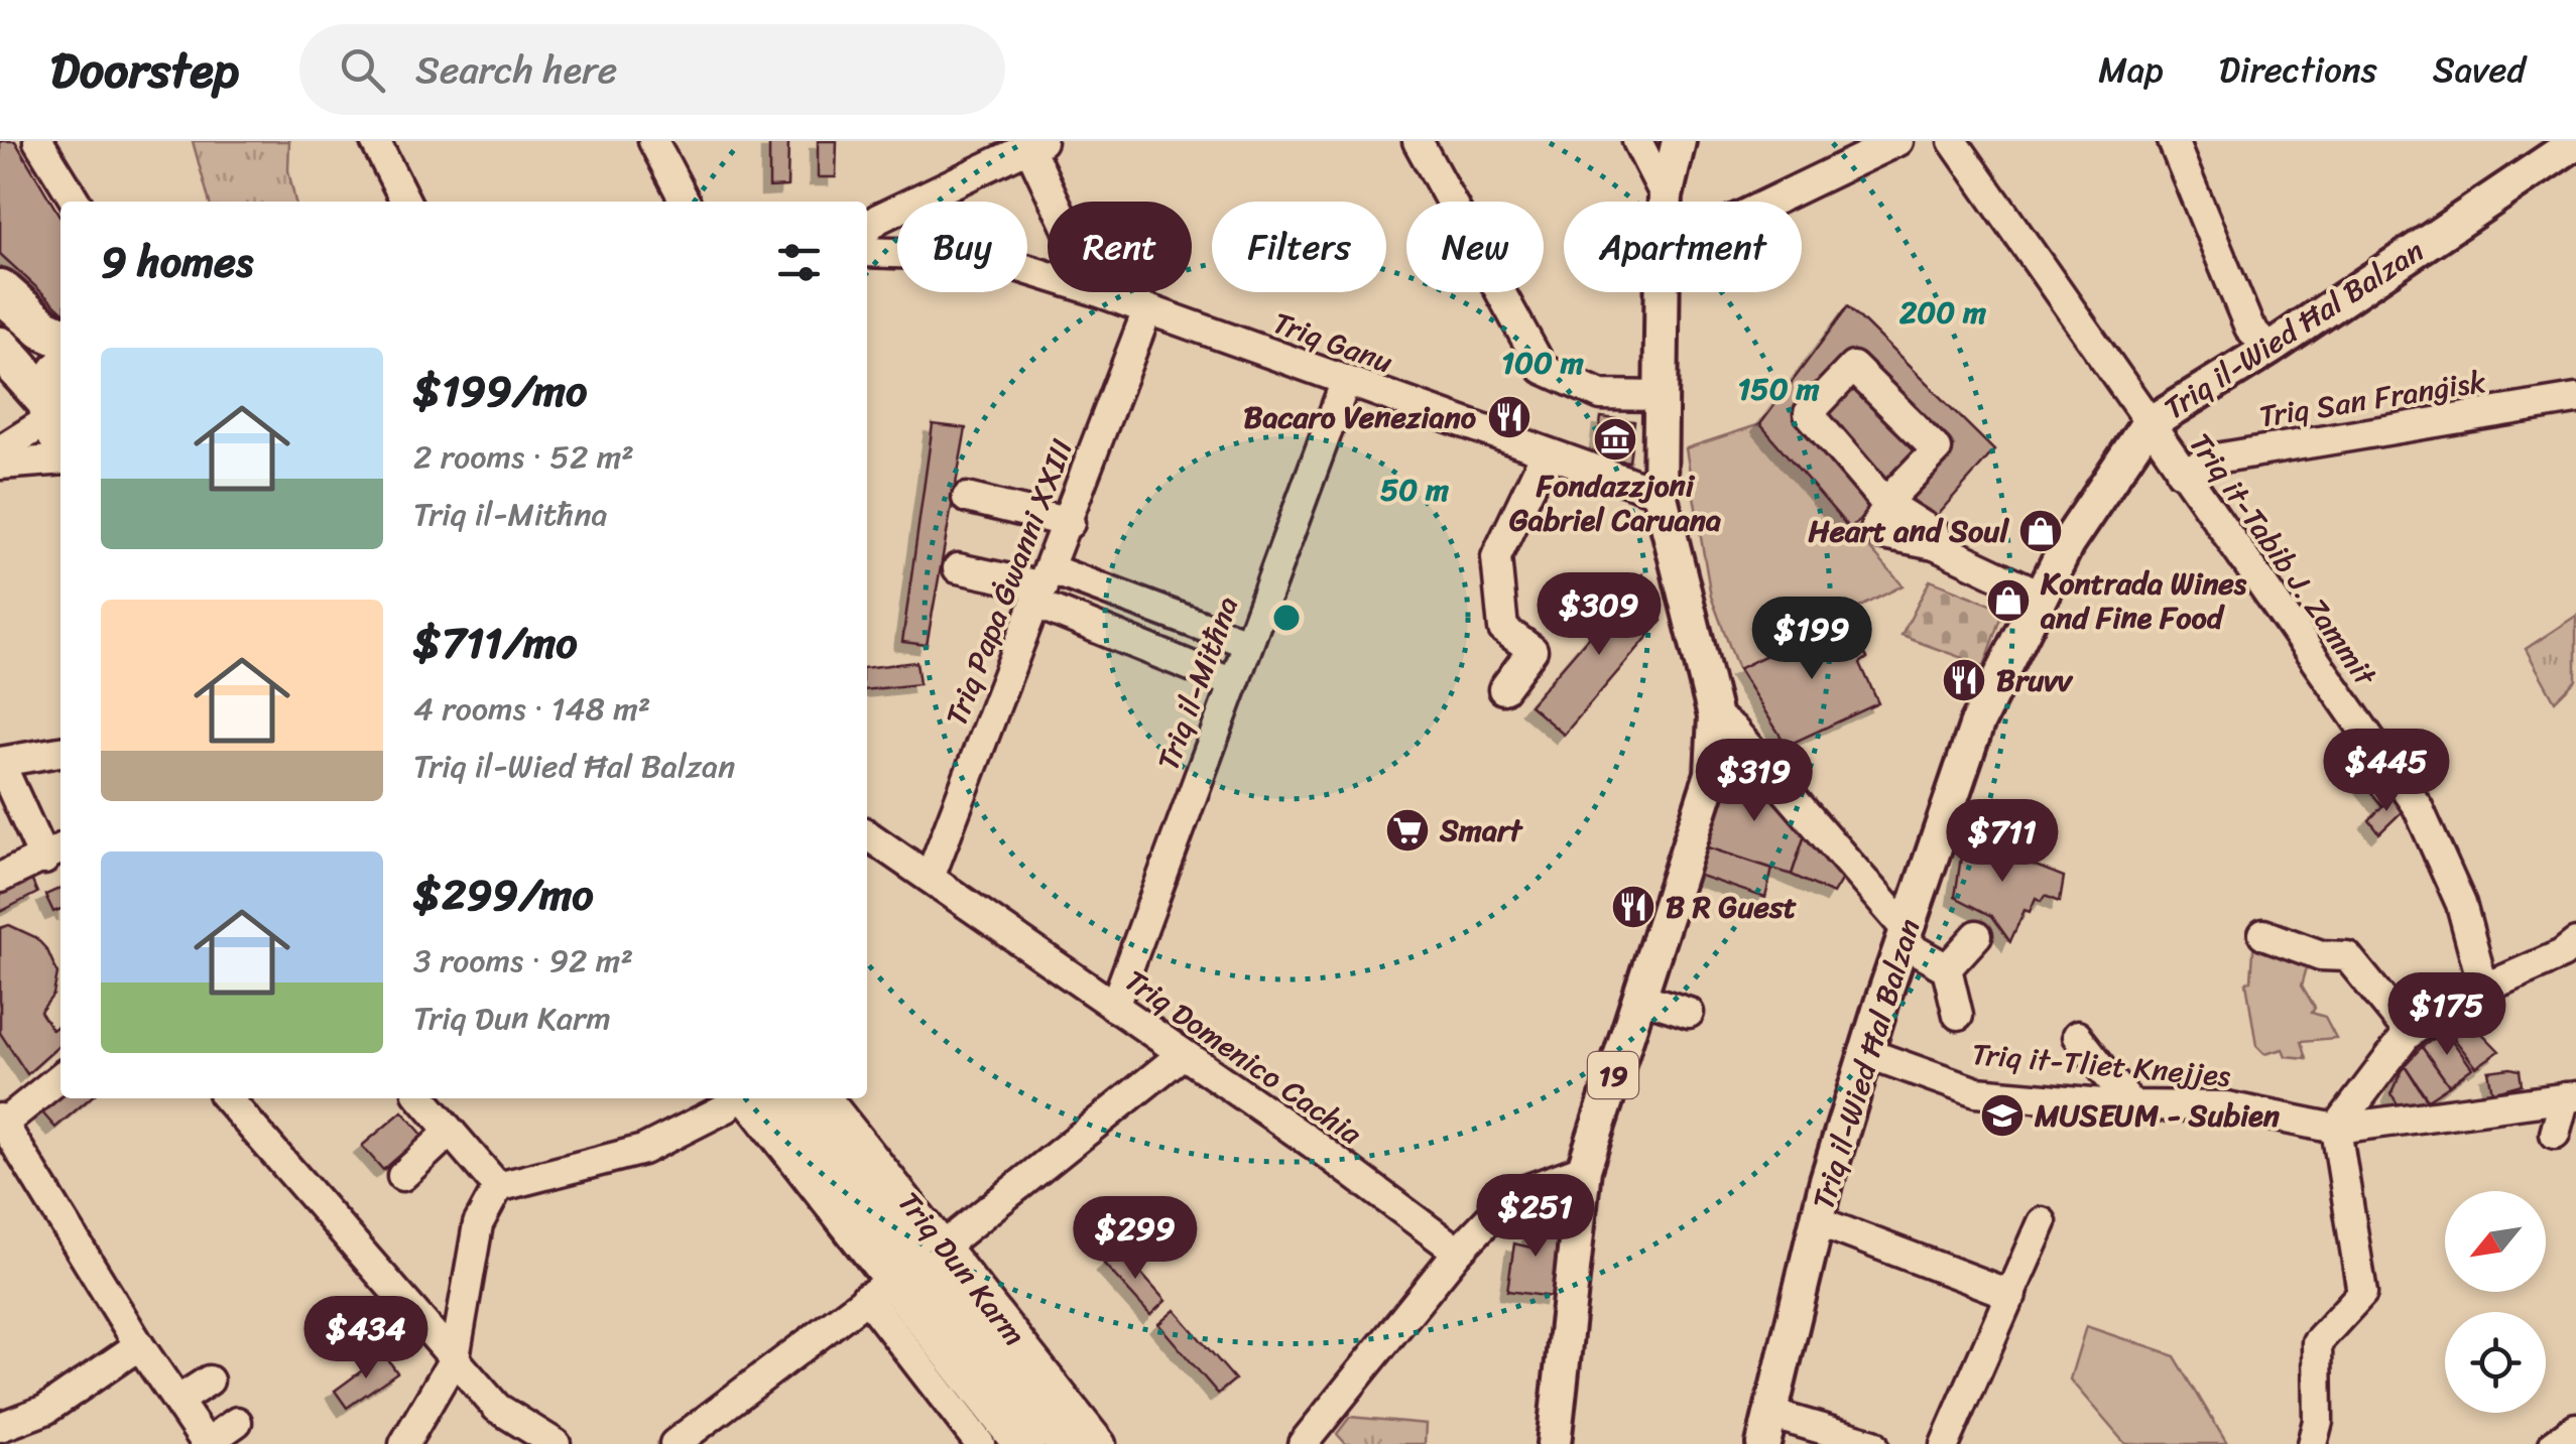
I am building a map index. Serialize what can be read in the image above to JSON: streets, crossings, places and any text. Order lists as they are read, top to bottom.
{
  "streets": {
    "highway": ["Triq Dun Karm"],
    "main road": ["Triq il-Wied Ħal Balzan", "19"],
    "street": [
      "Triq Ganu",
      "Triq San Franġisk",
      "Triq it-Tabib J. Zammit",
      "Triq Papa Ġwanni XXIII",
      "Triq il-Mitħna",
      "Triq Domenico Cachia",
      "Triq it-Tliet Knejjes"
    ]
  },
  "crossings": [
    ["Triq il-Wied Ħal Balzan", "Triq it-Tabib J. Zammit"],
    ["Triq il-Wied Ħal Balzan", "Triq it-Tliet Knejjes"],
    ["Triq Ganu", "Triq Papa Ġwanni XXIII"],
    ["Triq Ganu", "Triq il-Mitħna"],
    ["Triq Ganu", "19"],
    ["Triq San Franġisk", "Triq it-Tabib J. Zammit"],
    ["Triq Papa Ġwanni XXIII", "Triq Domenico Cachia"],
    ["Triq il-Mitħna", "Triq Domenico Cachia"]
  ],
  "places": {
    "restaurant": ["Bacaro Veneziano", "Bruvv", "B R Guest"],
    "museum": ["Fondazzjoni Gabriel Caruana"],
    "shop": ["Heart and Soul", "Kontrada Wines and Fine Food"],
    "supermarket": ["Smart"],
    "school or university": ["MUSEUM - Subien"]
  },
  "north": "bottom left",
  "page": {
    "header": "Doorstep",
    "search": "Search here",
    "nav": ["Map", "Directions", "Saved"],
    "chip": [
      "Buy",
      "Rent",
      "Filters",
      "New",
      "Apartment"
    ],
    "heading": "9 homes",
    "list": [
      {
        "name": "$199/mo",
        "note": "2 rooms · 52 m² · Triq il-Mitħna"
      },
      {
        "name": "$711/mo",
        "note": "4 rooms · 148 m² · Triq il-Wied Ħal Balzan"
      },
      {
        "name": "$299/mo",
        "note": "3 rooms · 92 m² · Triq Dun Karm"
      }
    ],
    "price": [
      "$309",
      "$199",
      "$445",
      "$319",
      "$711",
      "$175",
      "$251",
      "$299",
      "$434"
    ]
  },
  "rings": [
    "200 m",
    "100 m",
    "150 m",
    "50 m"
  ]
}
